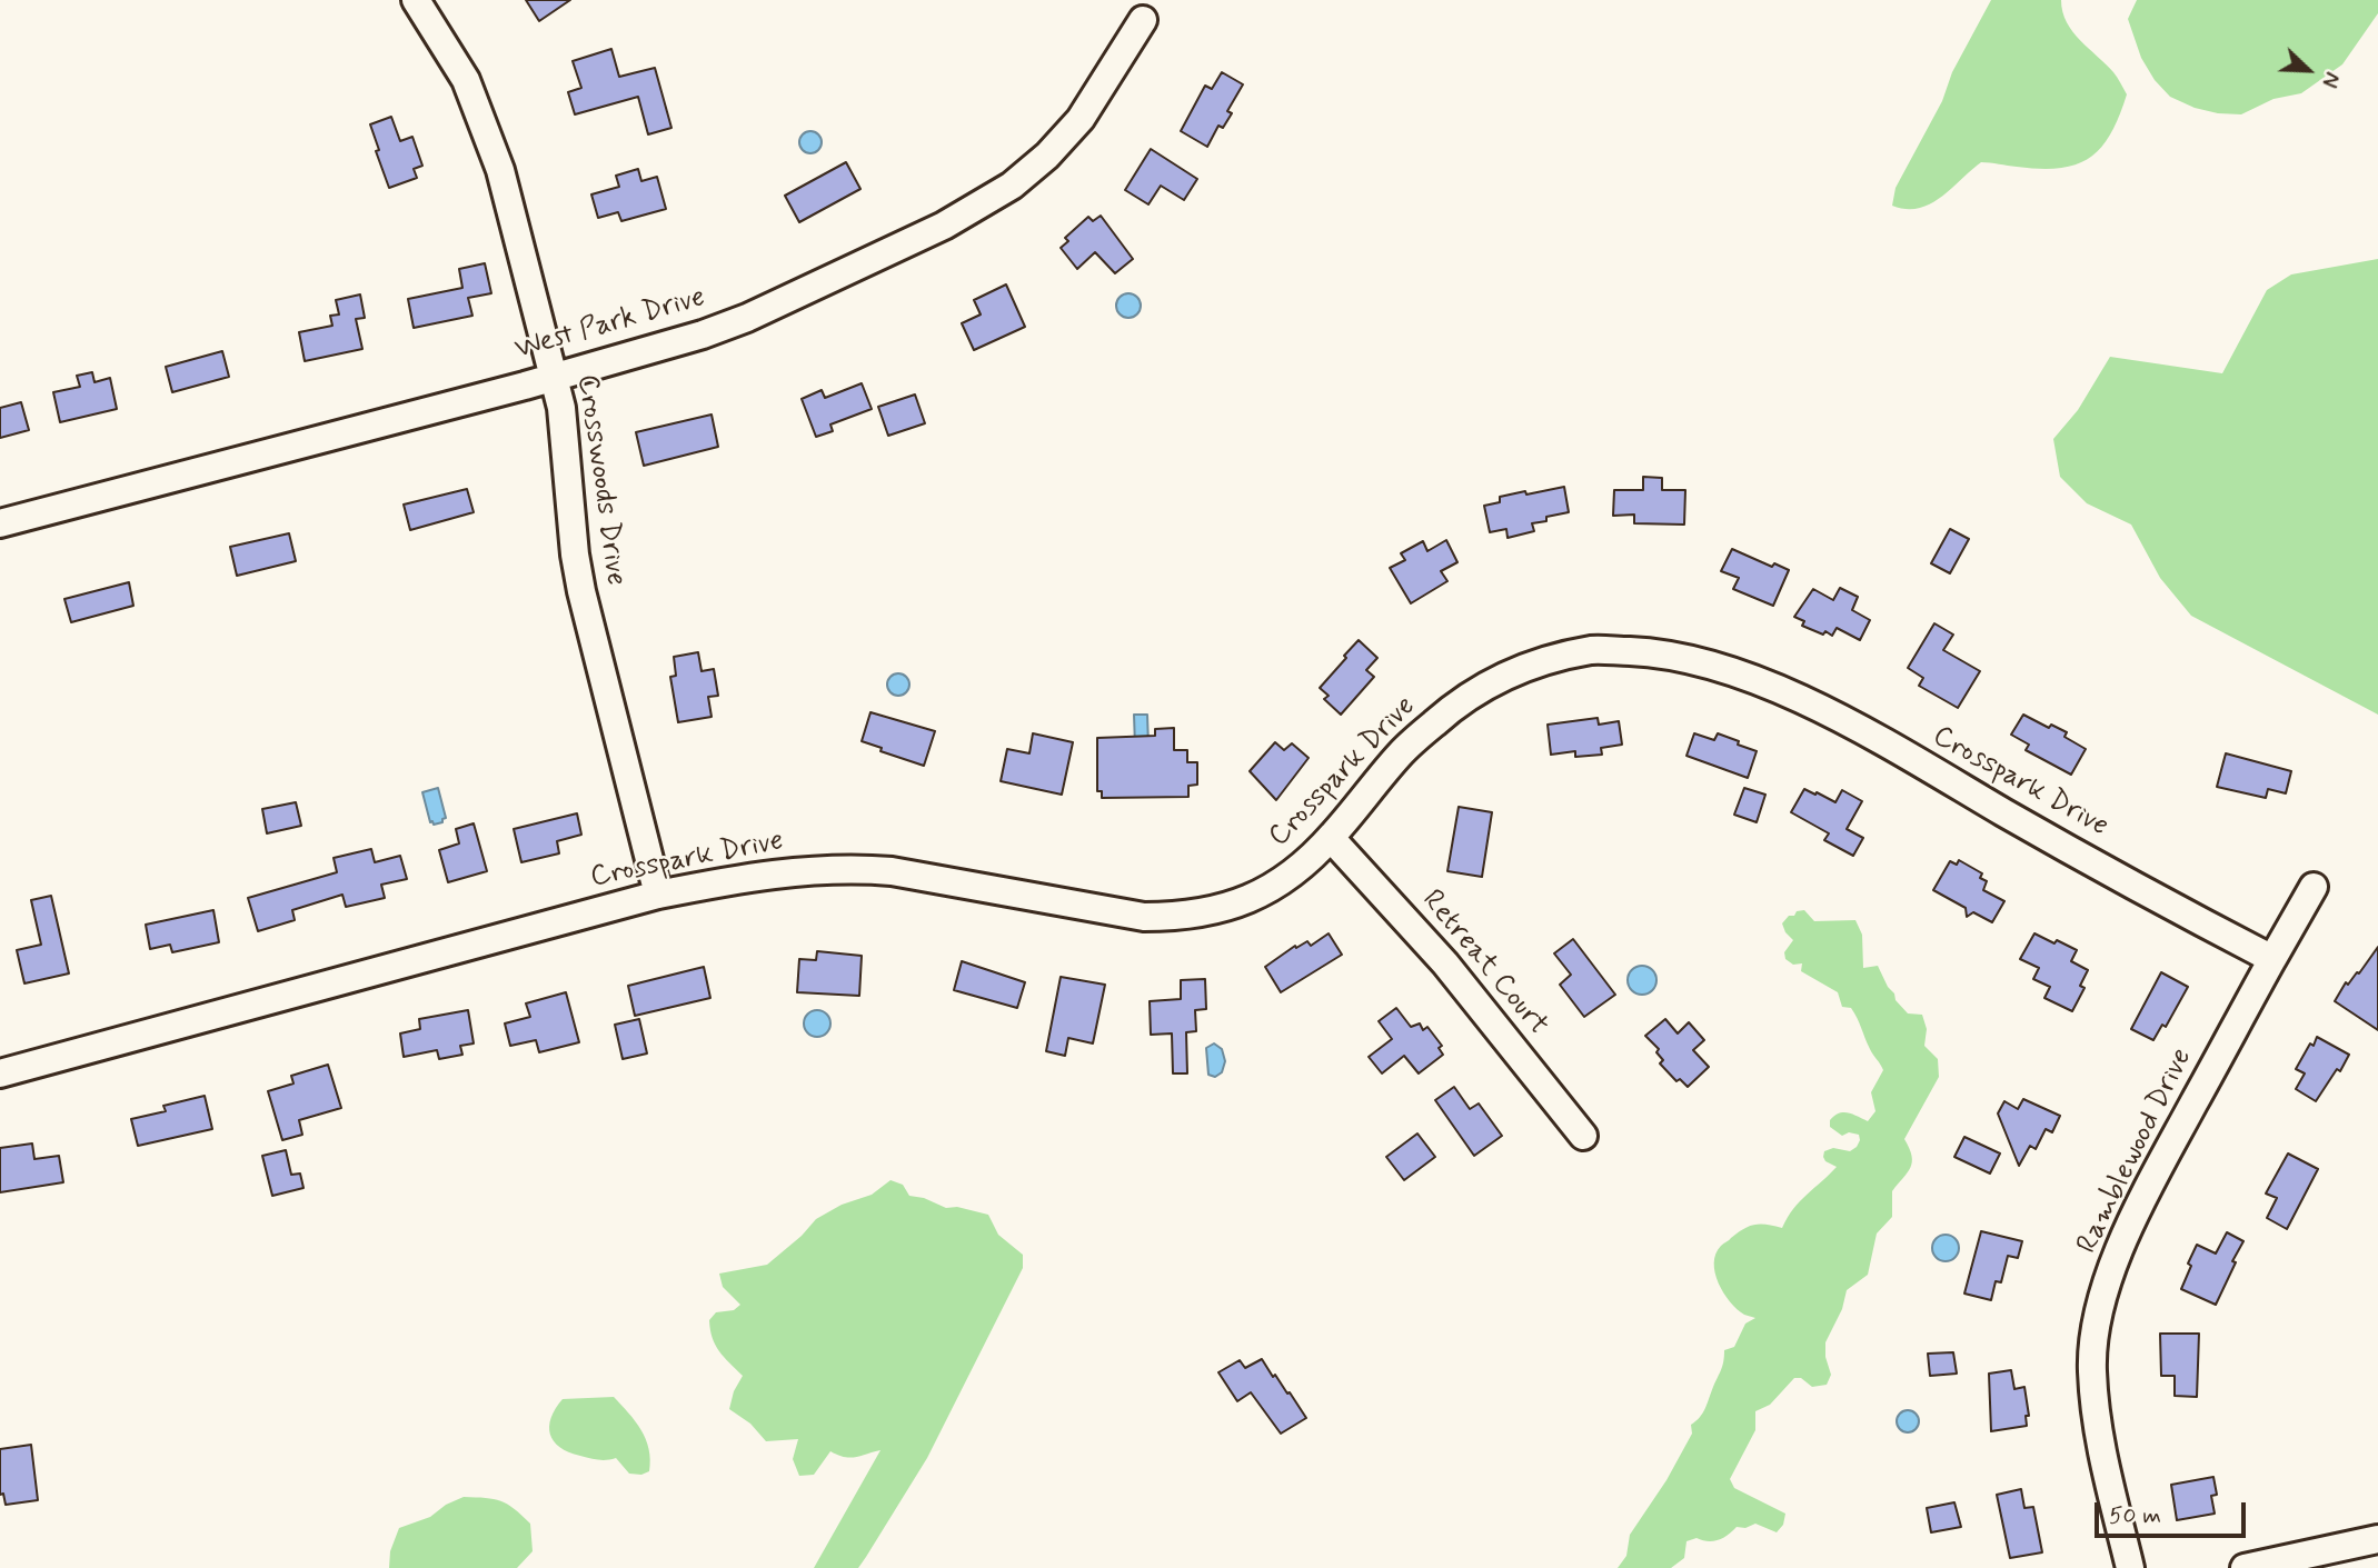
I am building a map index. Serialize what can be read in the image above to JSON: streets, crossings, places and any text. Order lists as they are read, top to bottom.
{
  "streets": {
    "street": [
      "West Park Drive",
      "Crosswoods Drive",
      "Crosspark Drive",
      "Retreat Court",
      "Ramblewood Drive"
    ]
  },
  "crossings": [
    ["West Park Drive", "Crosswoods Drive"],
    ["Crosswoods Drive", "Crosspark Drive"],
    ["Crosspark Drive", "Retreat Court"],
    ["Crosspark Drive", "Ramblewood Drive"]
  ],
  "scale_bar": "50 m",
  "north": "bottom right"
}
